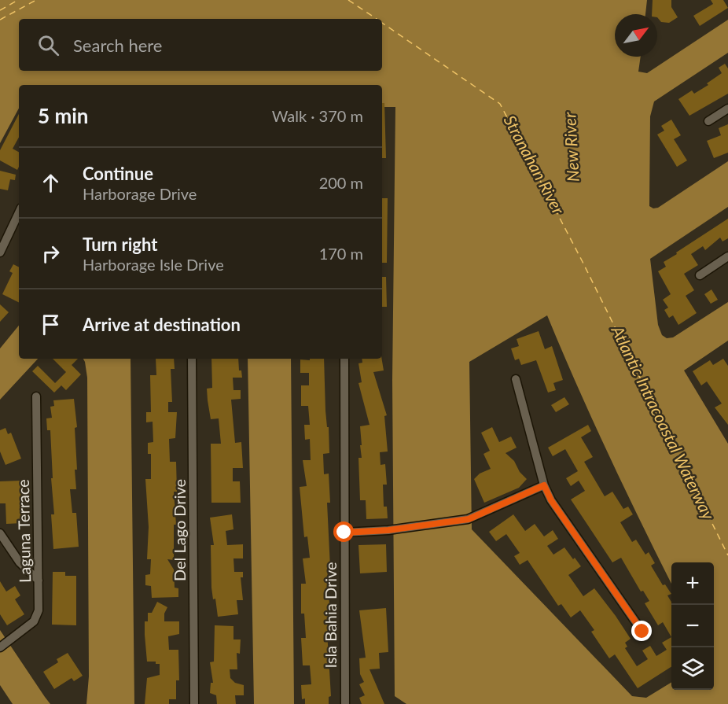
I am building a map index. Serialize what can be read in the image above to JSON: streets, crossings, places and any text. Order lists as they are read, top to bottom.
{
  "streets": {
    "street": ["Del Lago Drive", "Laguna Terrace", "Isla Bahia Drive"]
  },
  "water": ["New River", "Stranahan River", "Atlantic Intracoastal Waterway"],
  "north": "top right",
  "page": {
    "search": "Search here",
    "heading": ["5 min", "Walk · 370 m"],
    "list": [
      ["Continue", "Harborage Drive", "200 m"],
      ["Turn right", "Harborage Isle Drive", "170 m"],
      "Arrive at destination"
    ],
    "map_buttons": ["+", "−"]
  }
}
